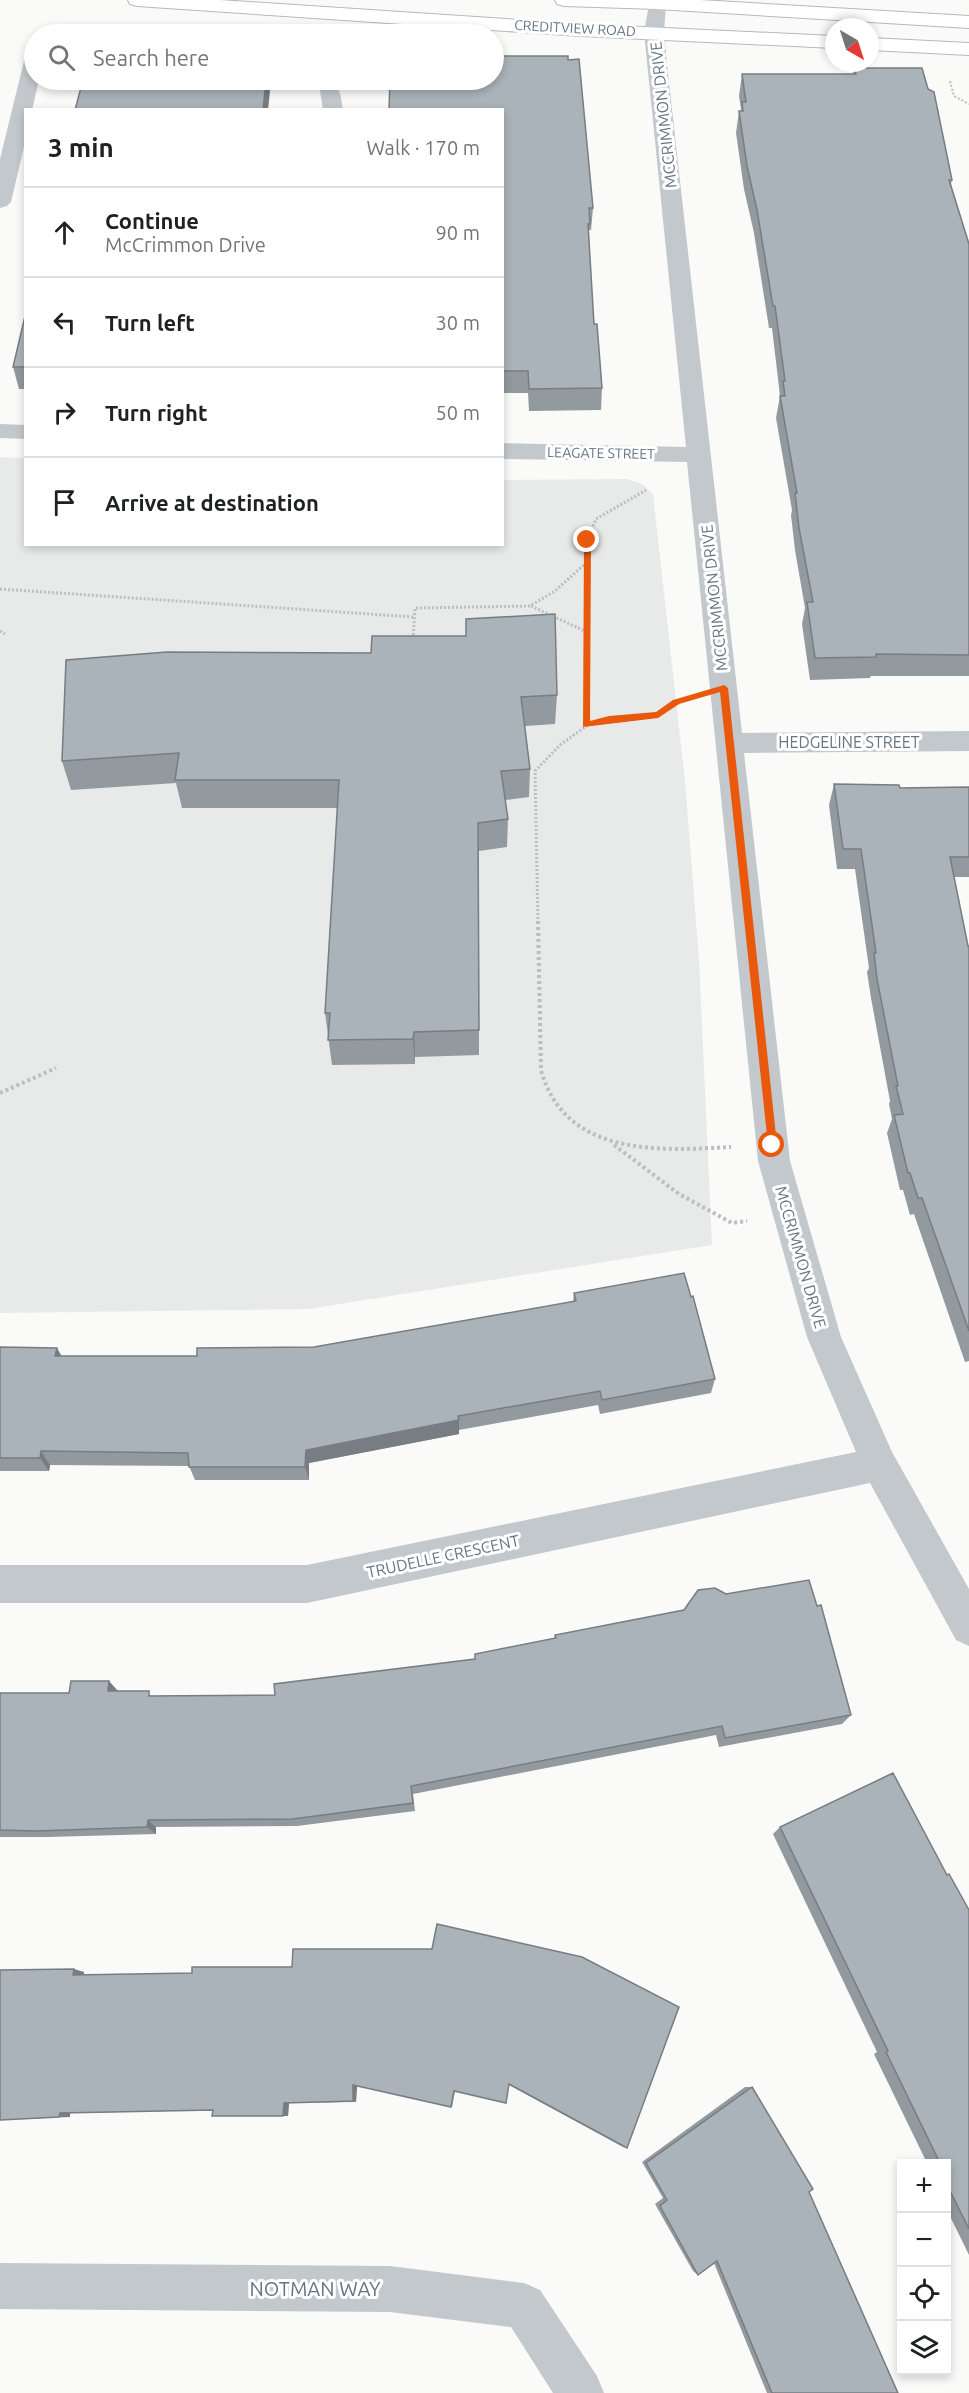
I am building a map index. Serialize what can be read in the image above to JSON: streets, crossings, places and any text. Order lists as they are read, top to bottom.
{
  "streets": {
    "main road": ["CREDITVIEW ROAD"],
    "street": [
      "MCCRIMMON DRIVE",
      "LEAGATE STREET",
      "HEDGELINE STREET",
      "TRUDELLE CRESCENT",
      "NOTMAN WAY"
    ]
  },
  "crossings": [
    ["CREDITVIEW ROAD", "MCCRIMMON DRIVE"],
    ["MCCRIMMON DRIVE", "LEAGATE STREET"],
    ["MCCRIMMON DRIVE", "HEDGELINE STREET"],
    ["MCCRIMMON DRIVE", "TRUDELLE CRESCENT"]
  ],
  "north": "bottom right",
  "page": {
    "search": "Search here",
    "heading": ["3 min", "Walk · 170 m"],
    "list": [
      ["Continue", "McCrimmon Drive", "90 m"],
      ["Turn left", "30 m"],
      ["Turn right", "50 m"],
      "Arrive at destination"
    ],
    "map_buttons": ["+", "−"]
  }
}
